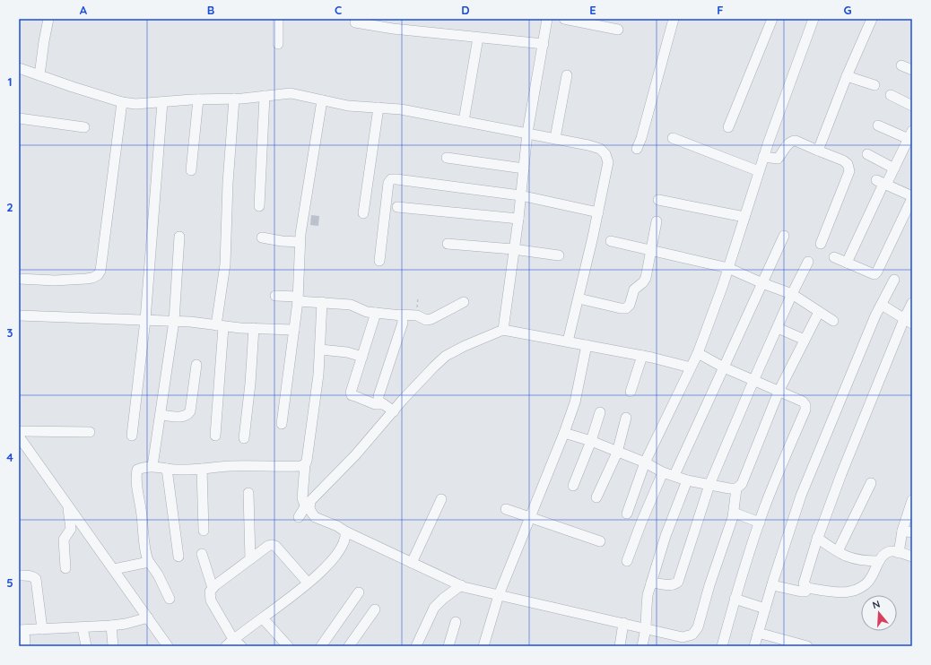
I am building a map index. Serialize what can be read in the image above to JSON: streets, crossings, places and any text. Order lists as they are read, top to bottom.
{
  "north": "top",
  "grid": {
    "columns": [
      "A",
      "B",
      "C",
      "D",
      "E",
      "F",
      "G"
    ],
    "rows": [
      "1",
      "2",
      "3",
      "4",
      "5"
    ]
  }
}
